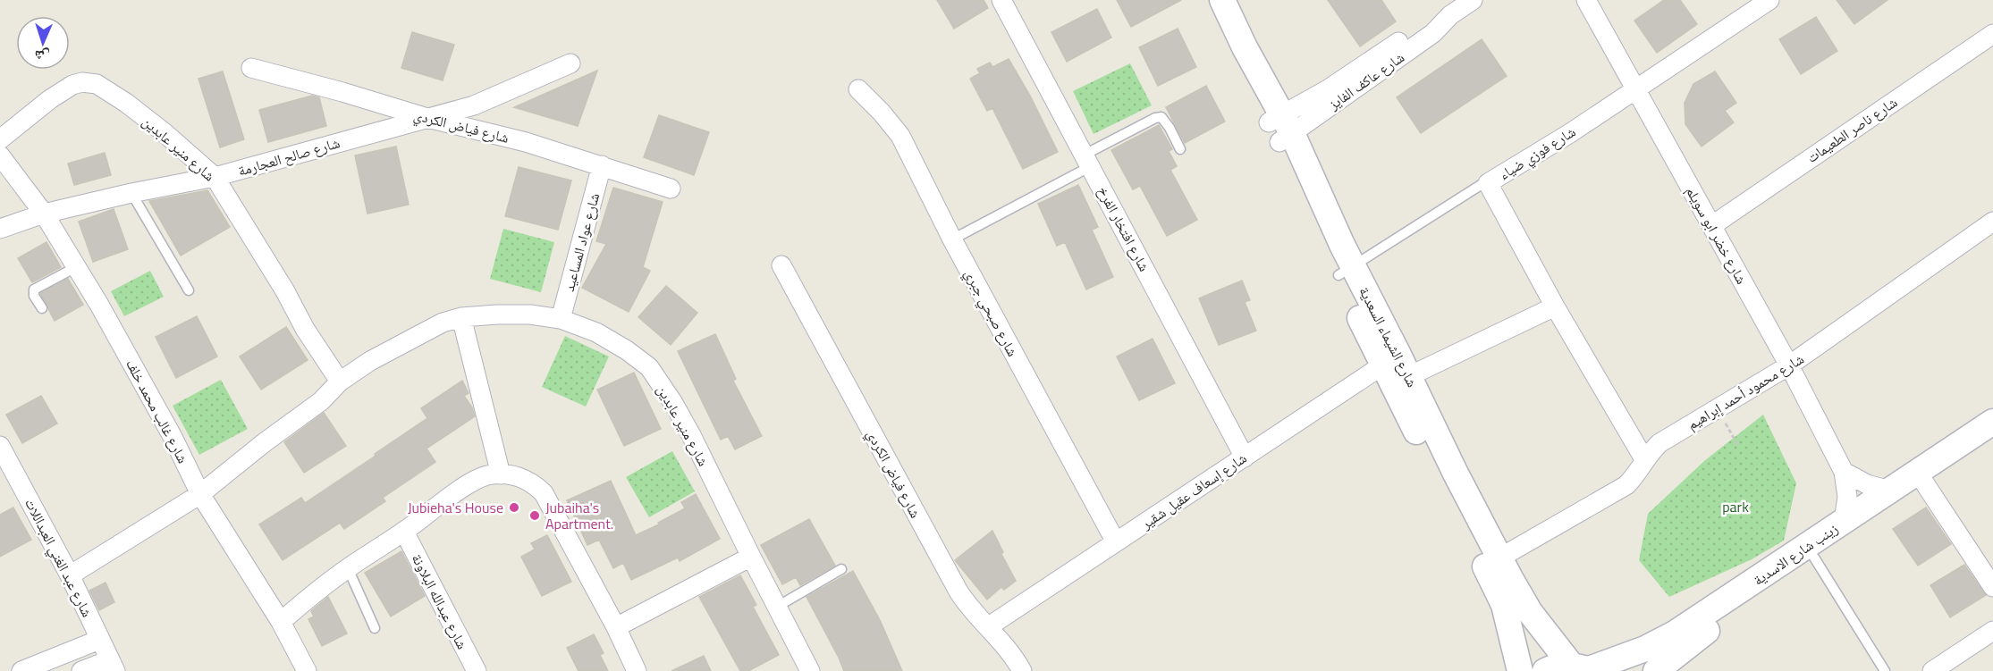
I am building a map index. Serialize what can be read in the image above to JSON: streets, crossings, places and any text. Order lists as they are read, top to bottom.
{
  "streets": {
    "street": [
      "شارع عاكف الفايز",
      "شارع فياض الكردي",
      "شارع ناصر الطعيمات",
      "شارع منير عابدين",
      "شارع فوزي ضياء",
      "شارع صالح العجارمة",
      "شارع افتخار الفرخ",
      "شارع خضر ابو سويلم",
      "شارع عواد المساعيد",
      "شارع صبحي جبري",
      "شارع الشيماء السعدية",
      "شارع محمود أحمد إبراهيم",
      "شارع غالب محمد خلف",
      "شارع إسعاف عقيل شقير",
      "زينب شارع الاسدية",
      "شارع عبد الغني العبداللات",
      "شارع عبدالله البلاونة"
    ]
  },
  "crossings": [
    ["شارع عاكف الفايز", "شارع الشيماء السعدية"],
    ["شارع فياض الكردي", "شارع صالح العجارمة"],
    ["شارع فياض الكردي", "شارع عواد المساعيد"],
    ["شارع فياض الكردي", "شارع إسعاف عقيل شقير"],
    ["شارع ناصر الطعيمات", "شارع خضر ابو سويلم"],
    ["شارع منير عابدين", "شارع صالح العجارمة"],
    ["شارع منير عابدين", "شارع عواد المساعيد"],
    ["شارع منير عابدين", "شارع غالب محمد خلف"],
    ["شارع منير عابدين", "شارع عبد الغني العبداللات"],
    ["شارع فوزي ضياء", "شارع خضر ابو سويلم"],
    ["شارع فوزي ضياء", "شارع محمود أحمد إبراهيم"],
    ["شارع فوزي ضياء", "شارع إسعاف عقيل شقير"],
    ["شارع صالح العجارمة", "شارع غالب محمد خلف"],
    ["شارع افتخار الفرخ", "شارع إسعاف عقيل شقير"],
    ["شارع خضر ابو سويلم", "شارع محمود أحمد إبراهيم"],
    ["شارع خضر ابو سويلم", "زينب شارع الاسدية"],
    ["شارع صبحي جبري", "شارع إسعاف عقيل شقير"],
    ["شارع الشيماء السعدية", "شارع محمود أحمد إبراهيم"],
    ["شارع الشيماء السعدية", "شارع إسعاف عقيل شقير"],
    ["شارع الشيماء السعدية", "زينب شارع الاسدية"]
  ],
  "parks": ["park"],
  "places": ["Jubieha's House", "Jubaiha's Apartment."],
  "north": "bottom"
}
